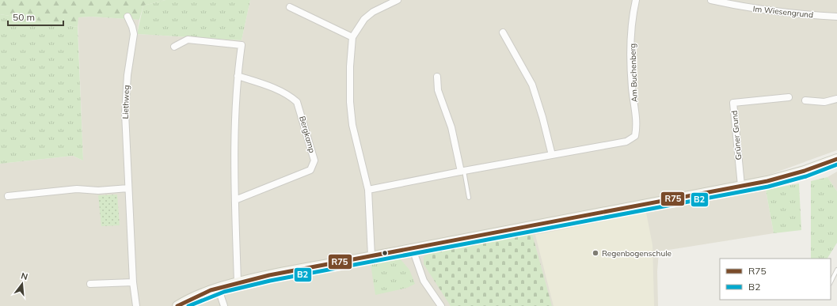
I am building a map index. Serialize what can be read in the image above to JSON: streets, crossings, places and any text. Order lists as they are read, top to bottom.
{
  "streets": {
    "street": [
      "Im Wiesengrund",
      "Am Buchenberg",
      "Liethweg",
      "Bergkamp",
      "Grüner Grund"
    ]
  },
  "places": ["Regenbogenschule"],
  "lines": ["transit line R75", "transit line B2"],
  "legend": ["R75", "B2"],
  "scale_bar": "50 m",
  "north": "top"
}
